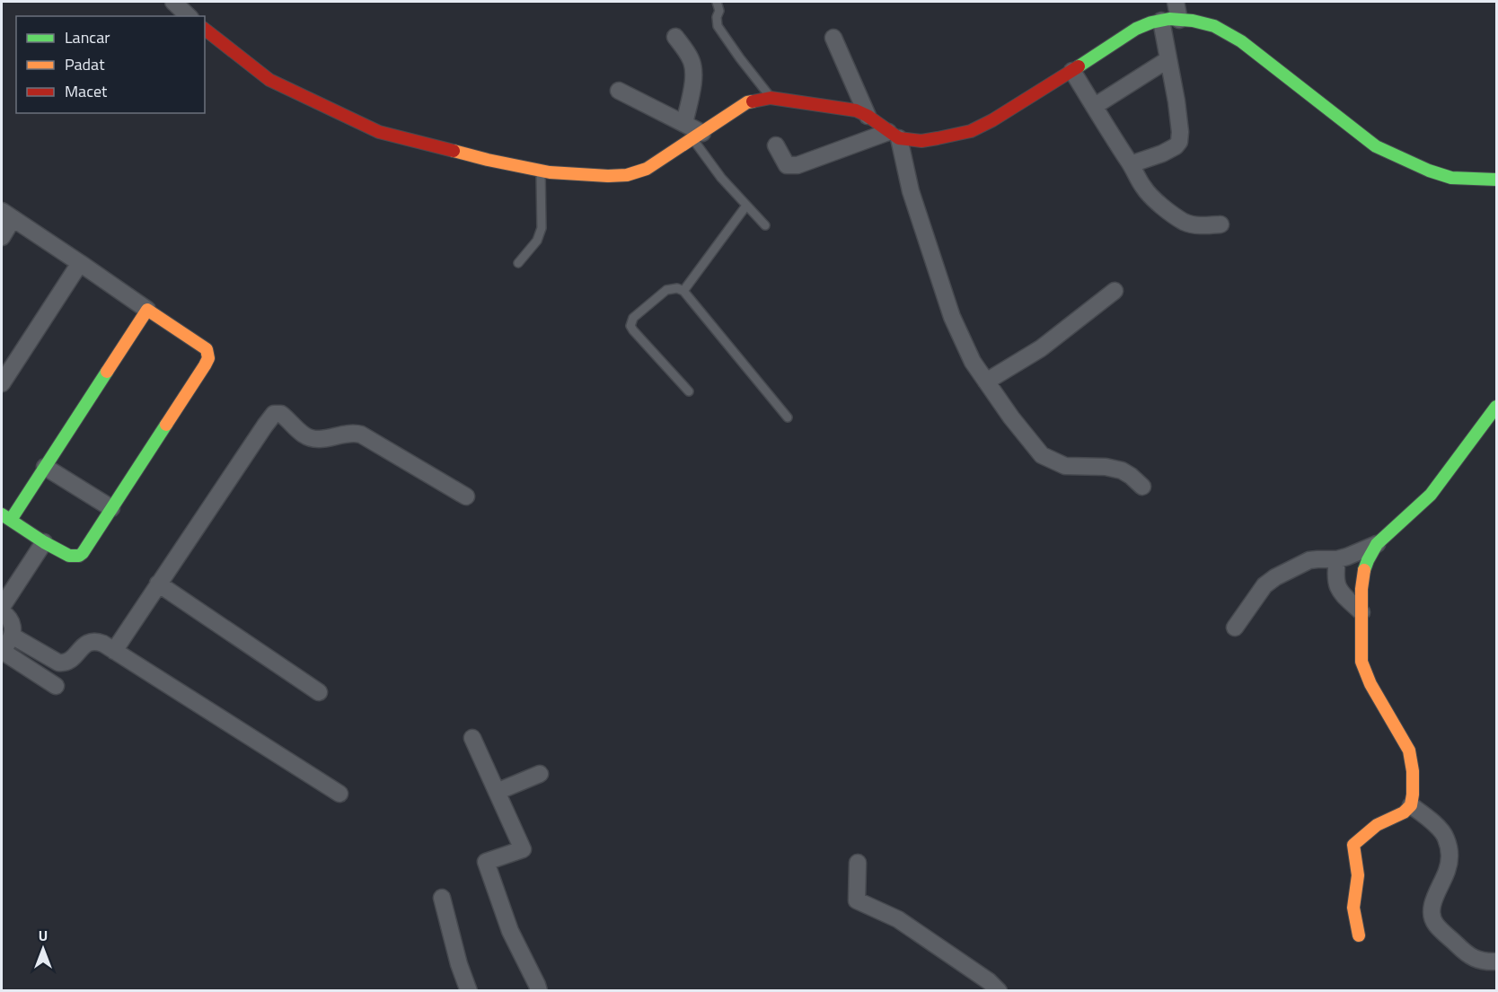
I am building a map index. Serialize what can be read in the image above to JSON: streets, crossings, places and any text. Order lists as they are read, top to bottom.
{
  "legend": ["Lancar", "Padat", "Macet"],
  "north": "top"
}
